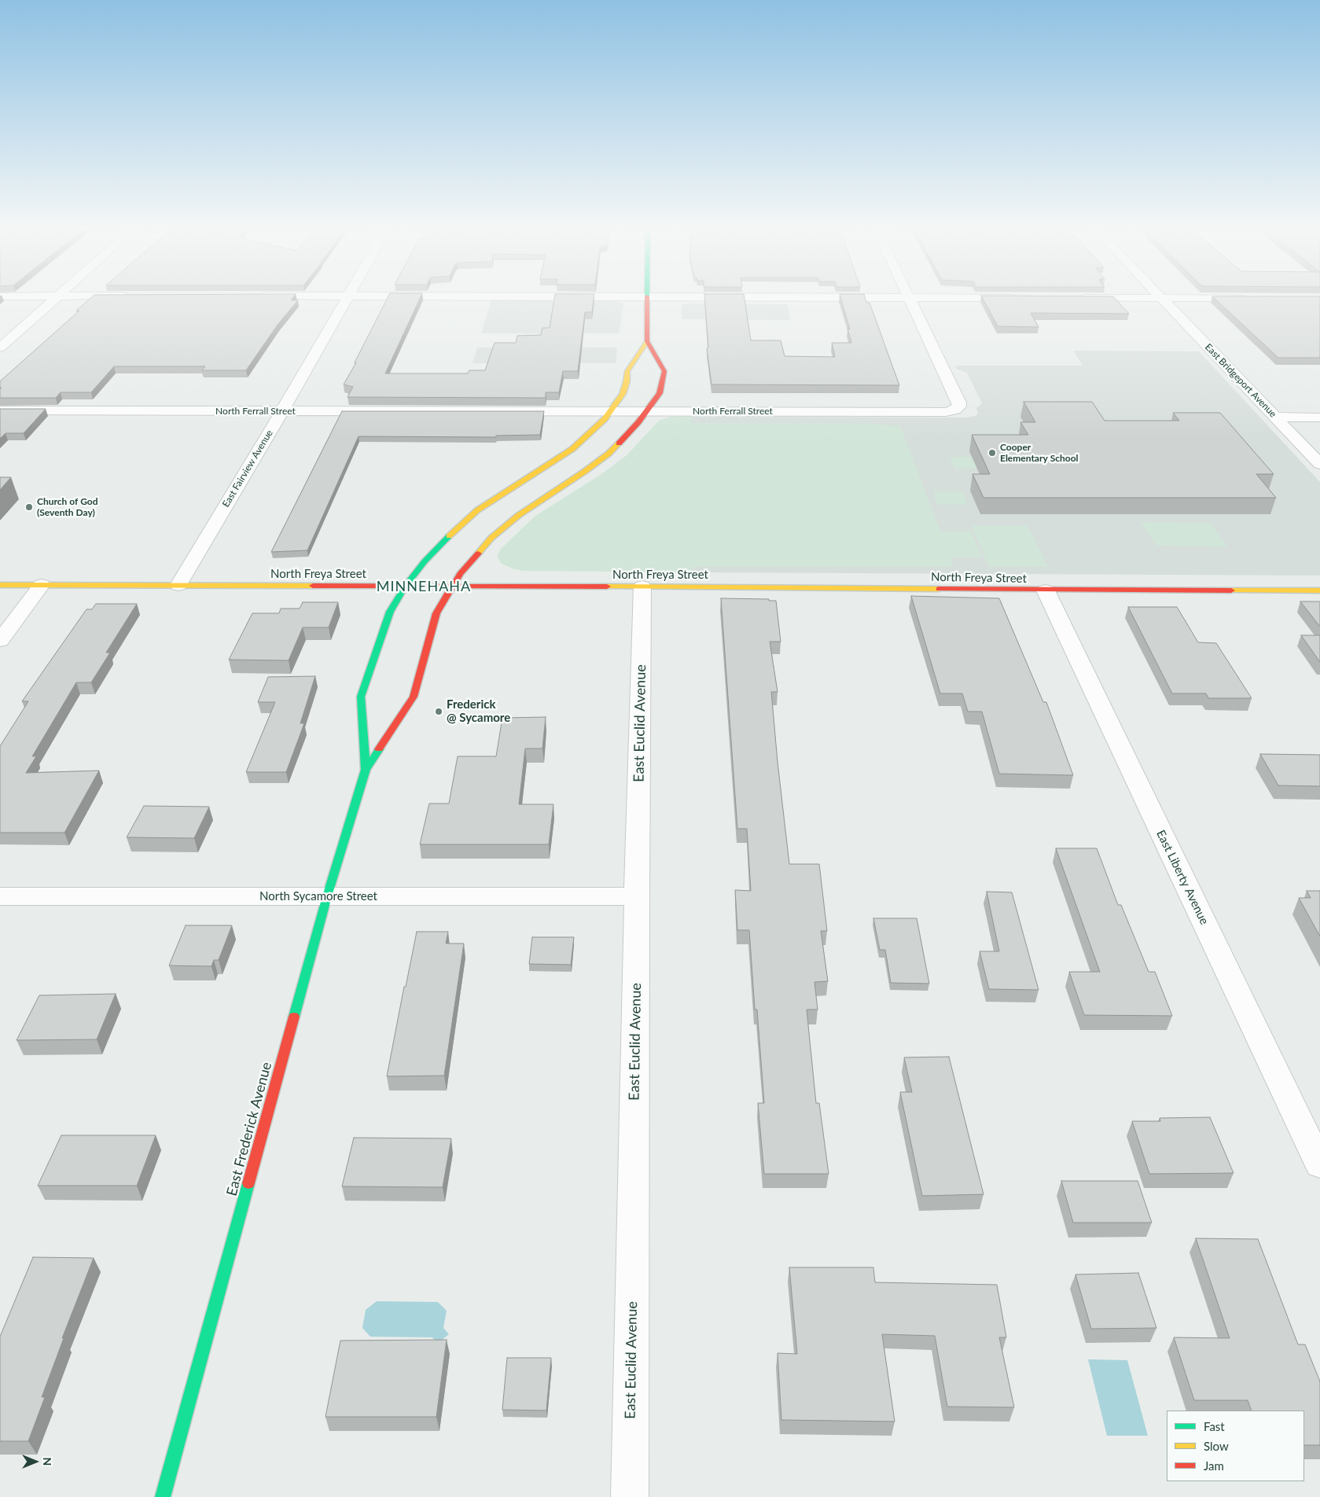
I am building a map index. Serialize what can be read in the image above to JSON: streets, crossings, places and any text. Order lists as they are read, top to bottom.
{
  "streets": {
    "main road": ["North Freya Street", "East Frederick Avenue"],
    "street": [
      "East Bridgeport Avenue",
      "North Ferrall Street",
      "East Fairview Avenue",
      "East Euclid Avenue",
      "East Liberty Avenue",
      "North Sycamore Street"
    ]
  },
  "crossings": [
    ["North Ferrall Street", "East Fairview Avenue"],
    ["East Fairview Avenue", "North Freya Street"],
    ["North Freya Street", "East Euclid Avenue"],
    ["North Freya Street", "East Liberty Avenue"],
    ["North Freya Street", "East Frederick Avenue"],
    ["East Euclid Avenue", "North Sycamore Street"],
    ["North Sycamore Street", "East Frederick Avenue"]
  ],
  "districts": ["MINNEHAHA"],
  "places": ["Cooper Elementary School", "Church of God (Seventh Day)", "Frederick @ Sycamore"],
  "legend": ["Fast", "Slow", "Jam"],
  "north": "right"
}
